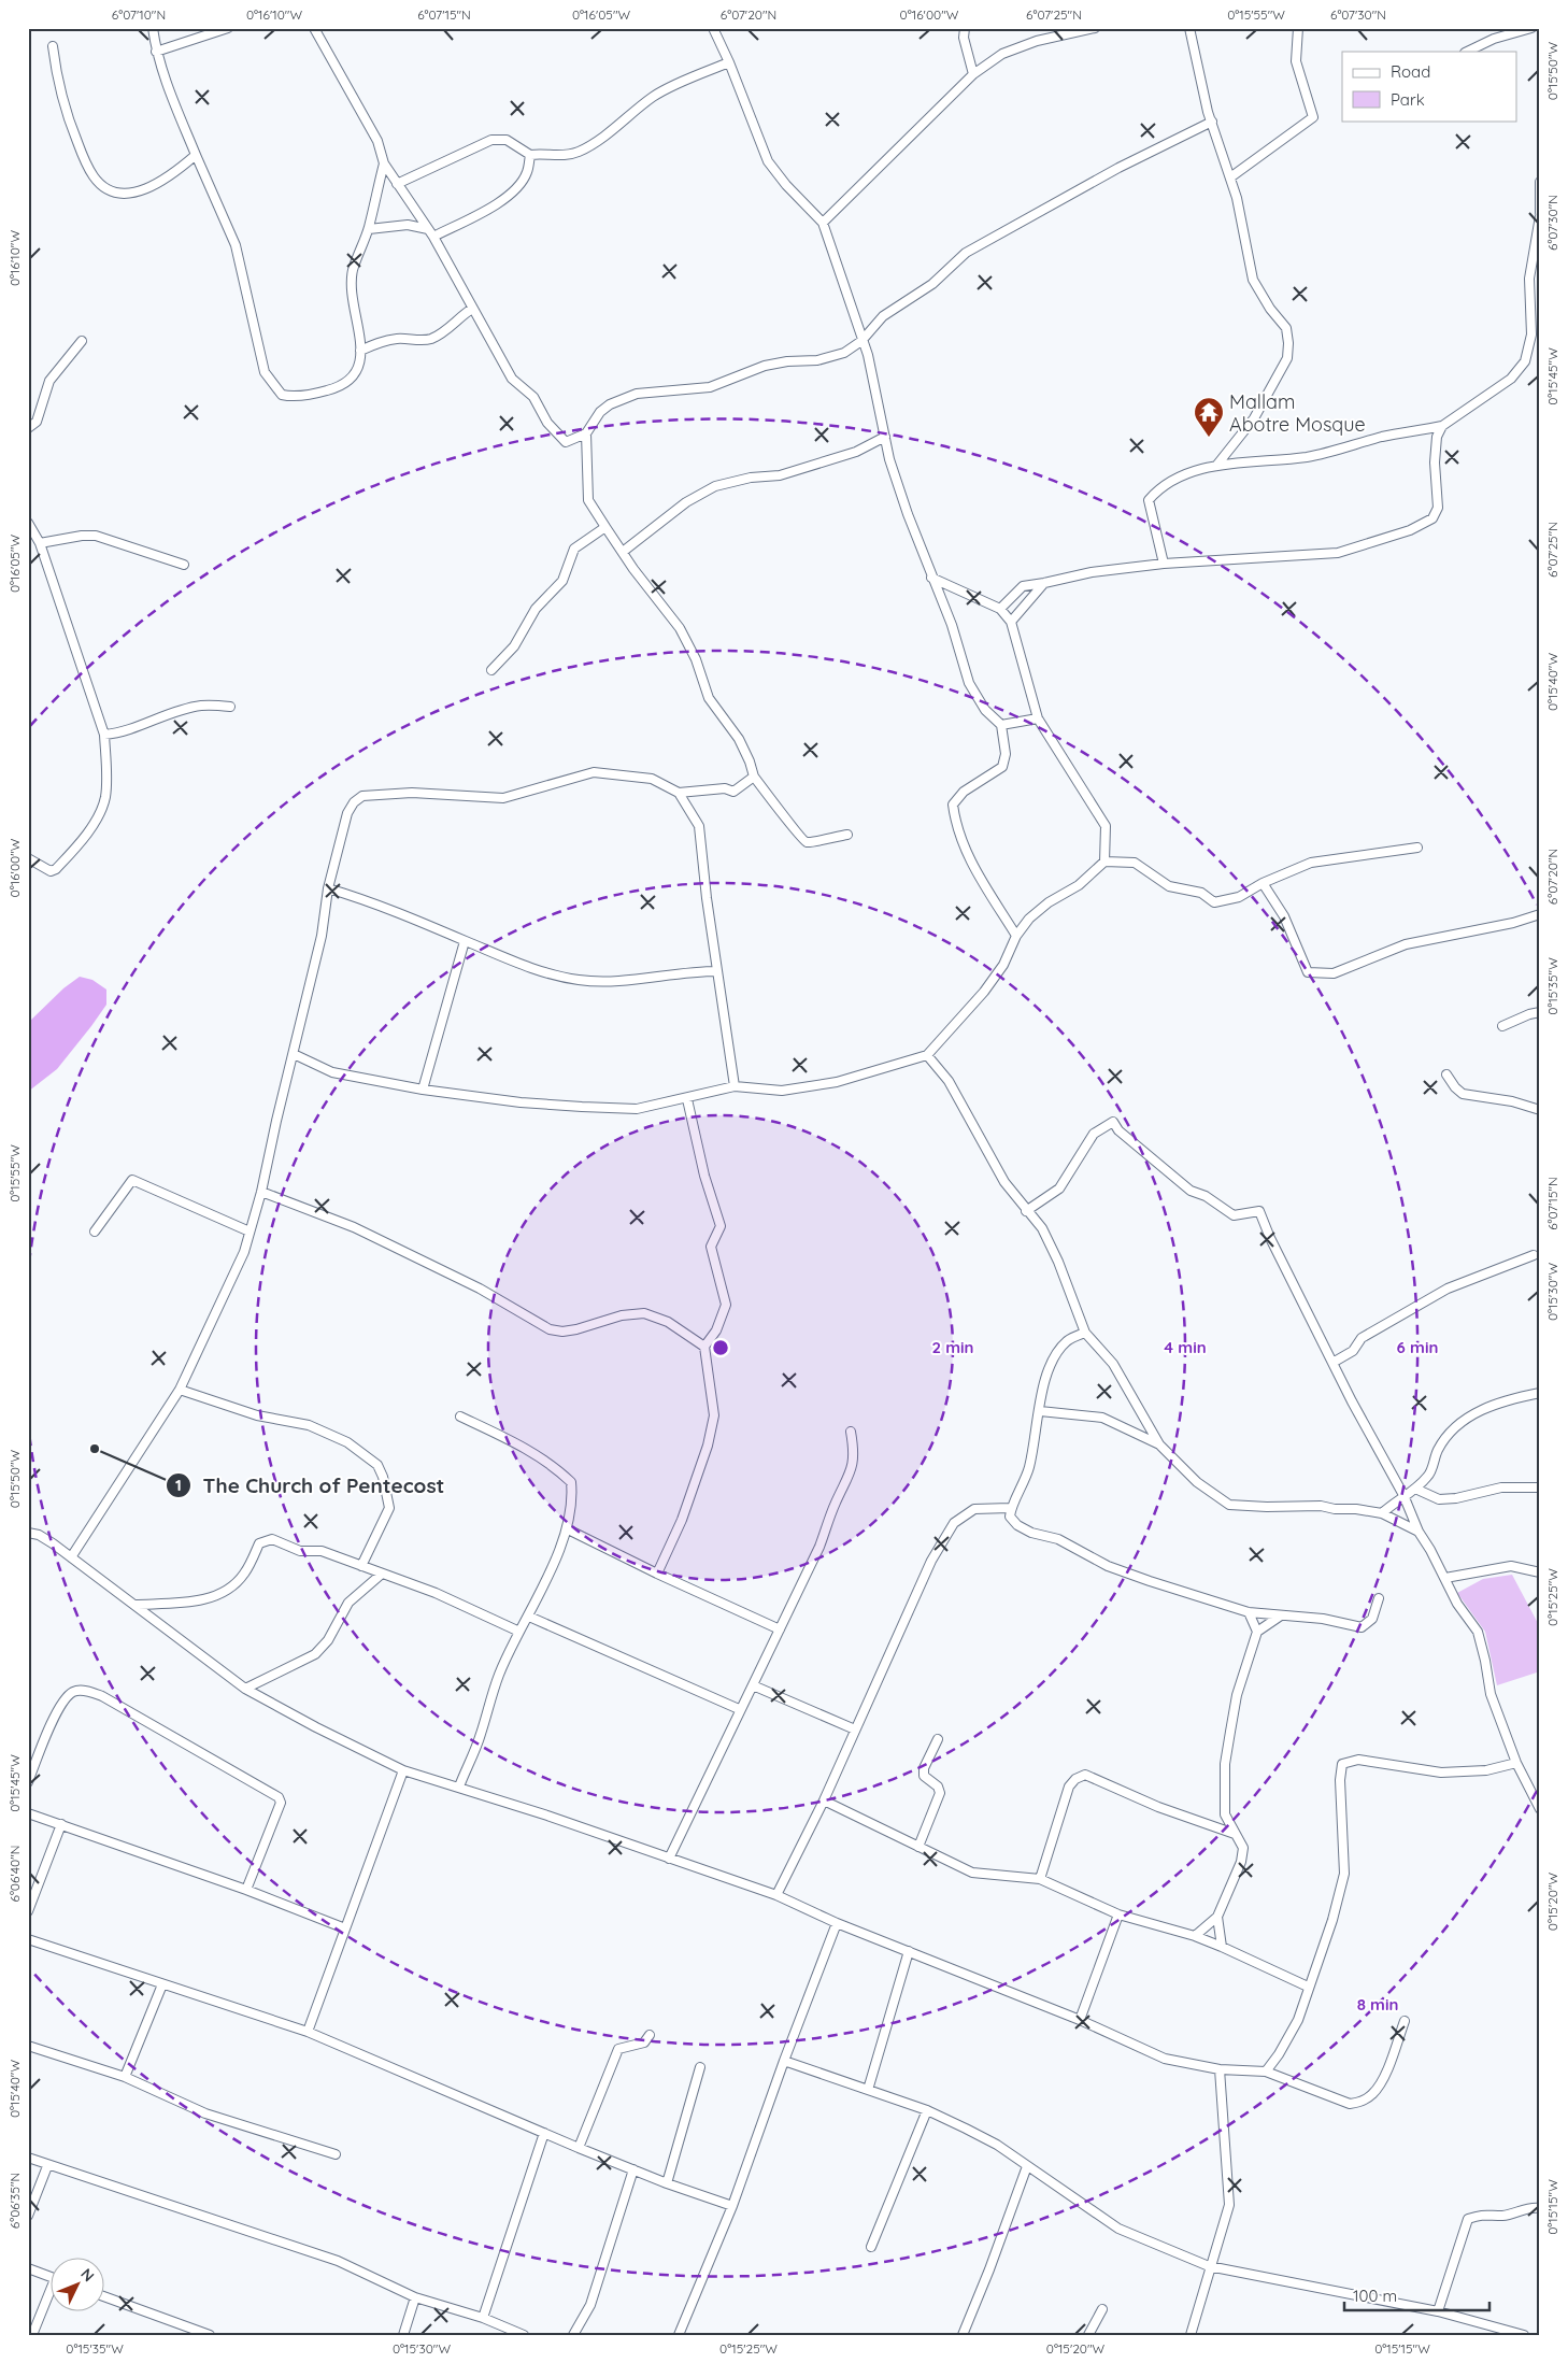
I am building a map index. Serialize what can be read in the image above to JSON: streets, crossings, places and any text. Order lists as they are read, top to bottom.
{
  "places": {
    "temple": ["Mallam Abotre Mosque"],
    "other": ["The Church of Pentecost"]
  },
  "legend": ["Road", "Park"],
  "scale_bar": "100 m",
  "north": "top right",
  "coordinates": [
    "6°07'10\"N",
    "0°16'10\"W",
    "6°07'15\"N",
    "0°16'05\"W",
    "6°07'20\"N",
    "0°16'00\"W",
    "6°07'25\"N",
    "0°15'55\"W",
    "6°07'30\"N",
    "0°15'50\"W",
    "0°15'45\"W",
    "0°15'40\"W",
    "0°15'35\"W",
    "0°15'30\"W",
    "0°15'25\"W",
    "6°06'40\"N",
    "0°15'20\"W",
    "6°06'35\"N",
    "0°15'15\"W"
  ],
  "rings": [
    "2 min",
    "4 min",
    "6 min",
    "8 min"
  ]
}
